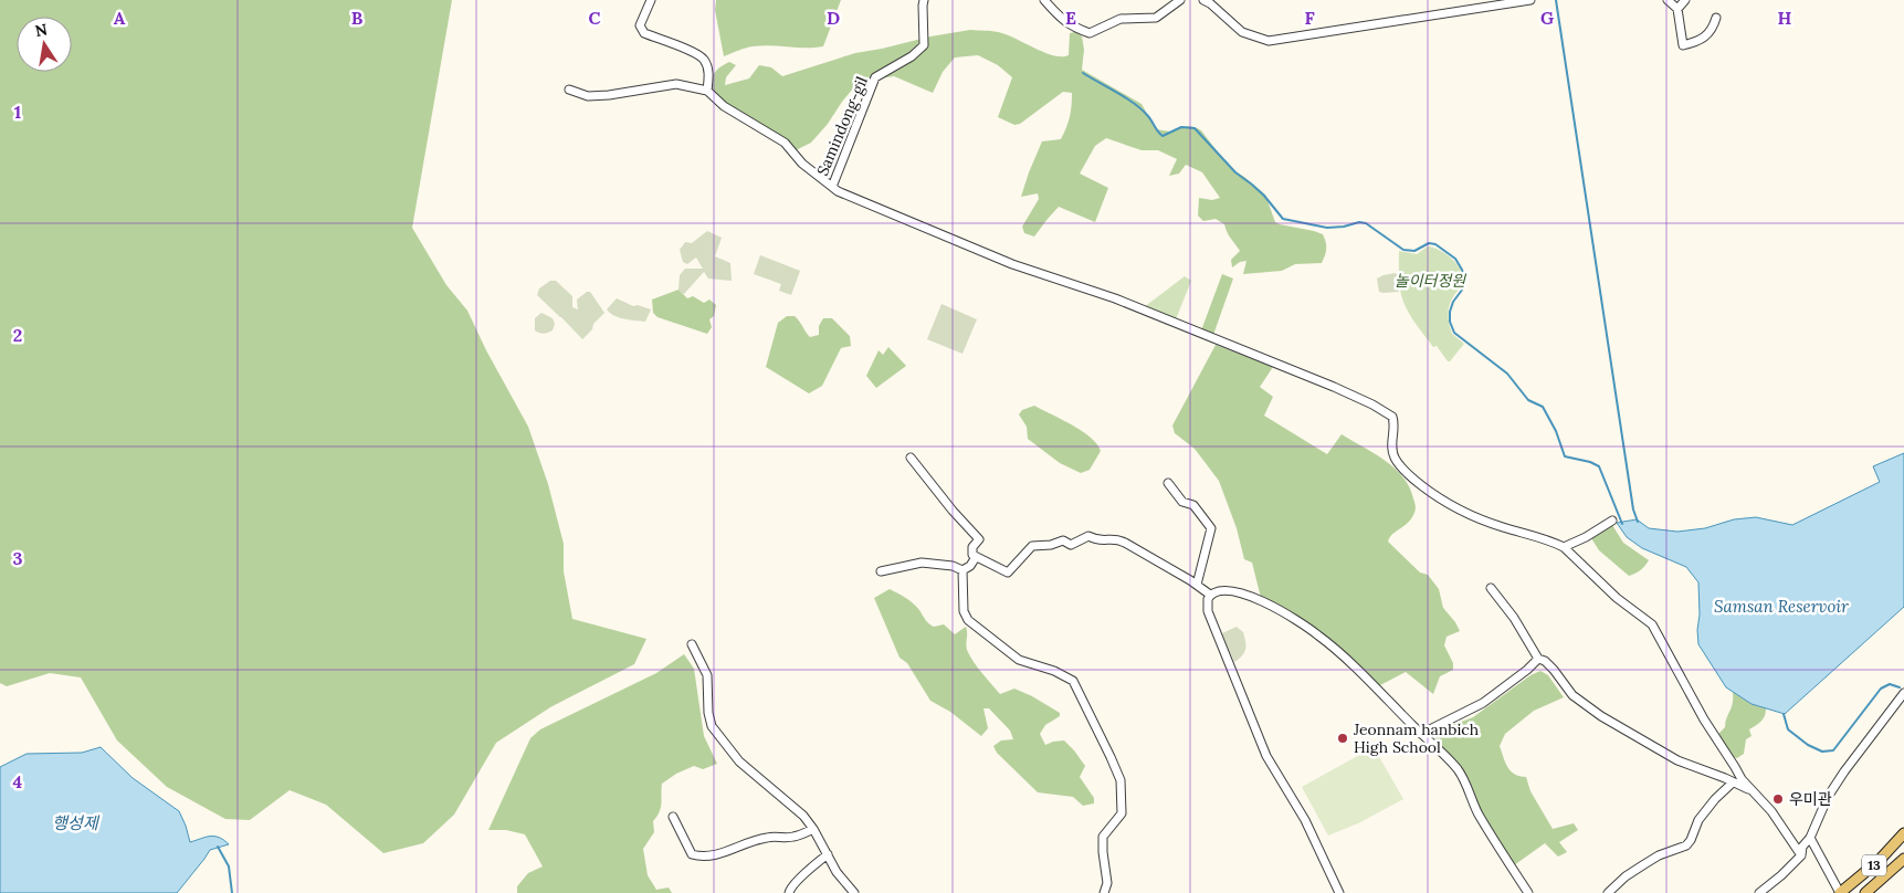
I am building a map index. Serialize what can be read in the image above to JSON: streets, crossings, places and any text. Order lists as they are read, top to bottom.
{
  "streets": {
    "main road": ["13"],
    "street": ["Samindong-gil"]
  },
  "water": ["Samsan Reservoir", "행성제"],
  "parks": ["놀이터정원"],
  "places": ["Jeonnam hanbich High School", "우미관"],
  "north": "top",
  "grid": {
    "columns": [
      "A",
      "B",
      "C",
      "D",
      "E",
      "F",
      "G",
      "H"
    ],
    "rows": [
      "1",
      "2",
      "3",
      "4"
    ]
  }
}
